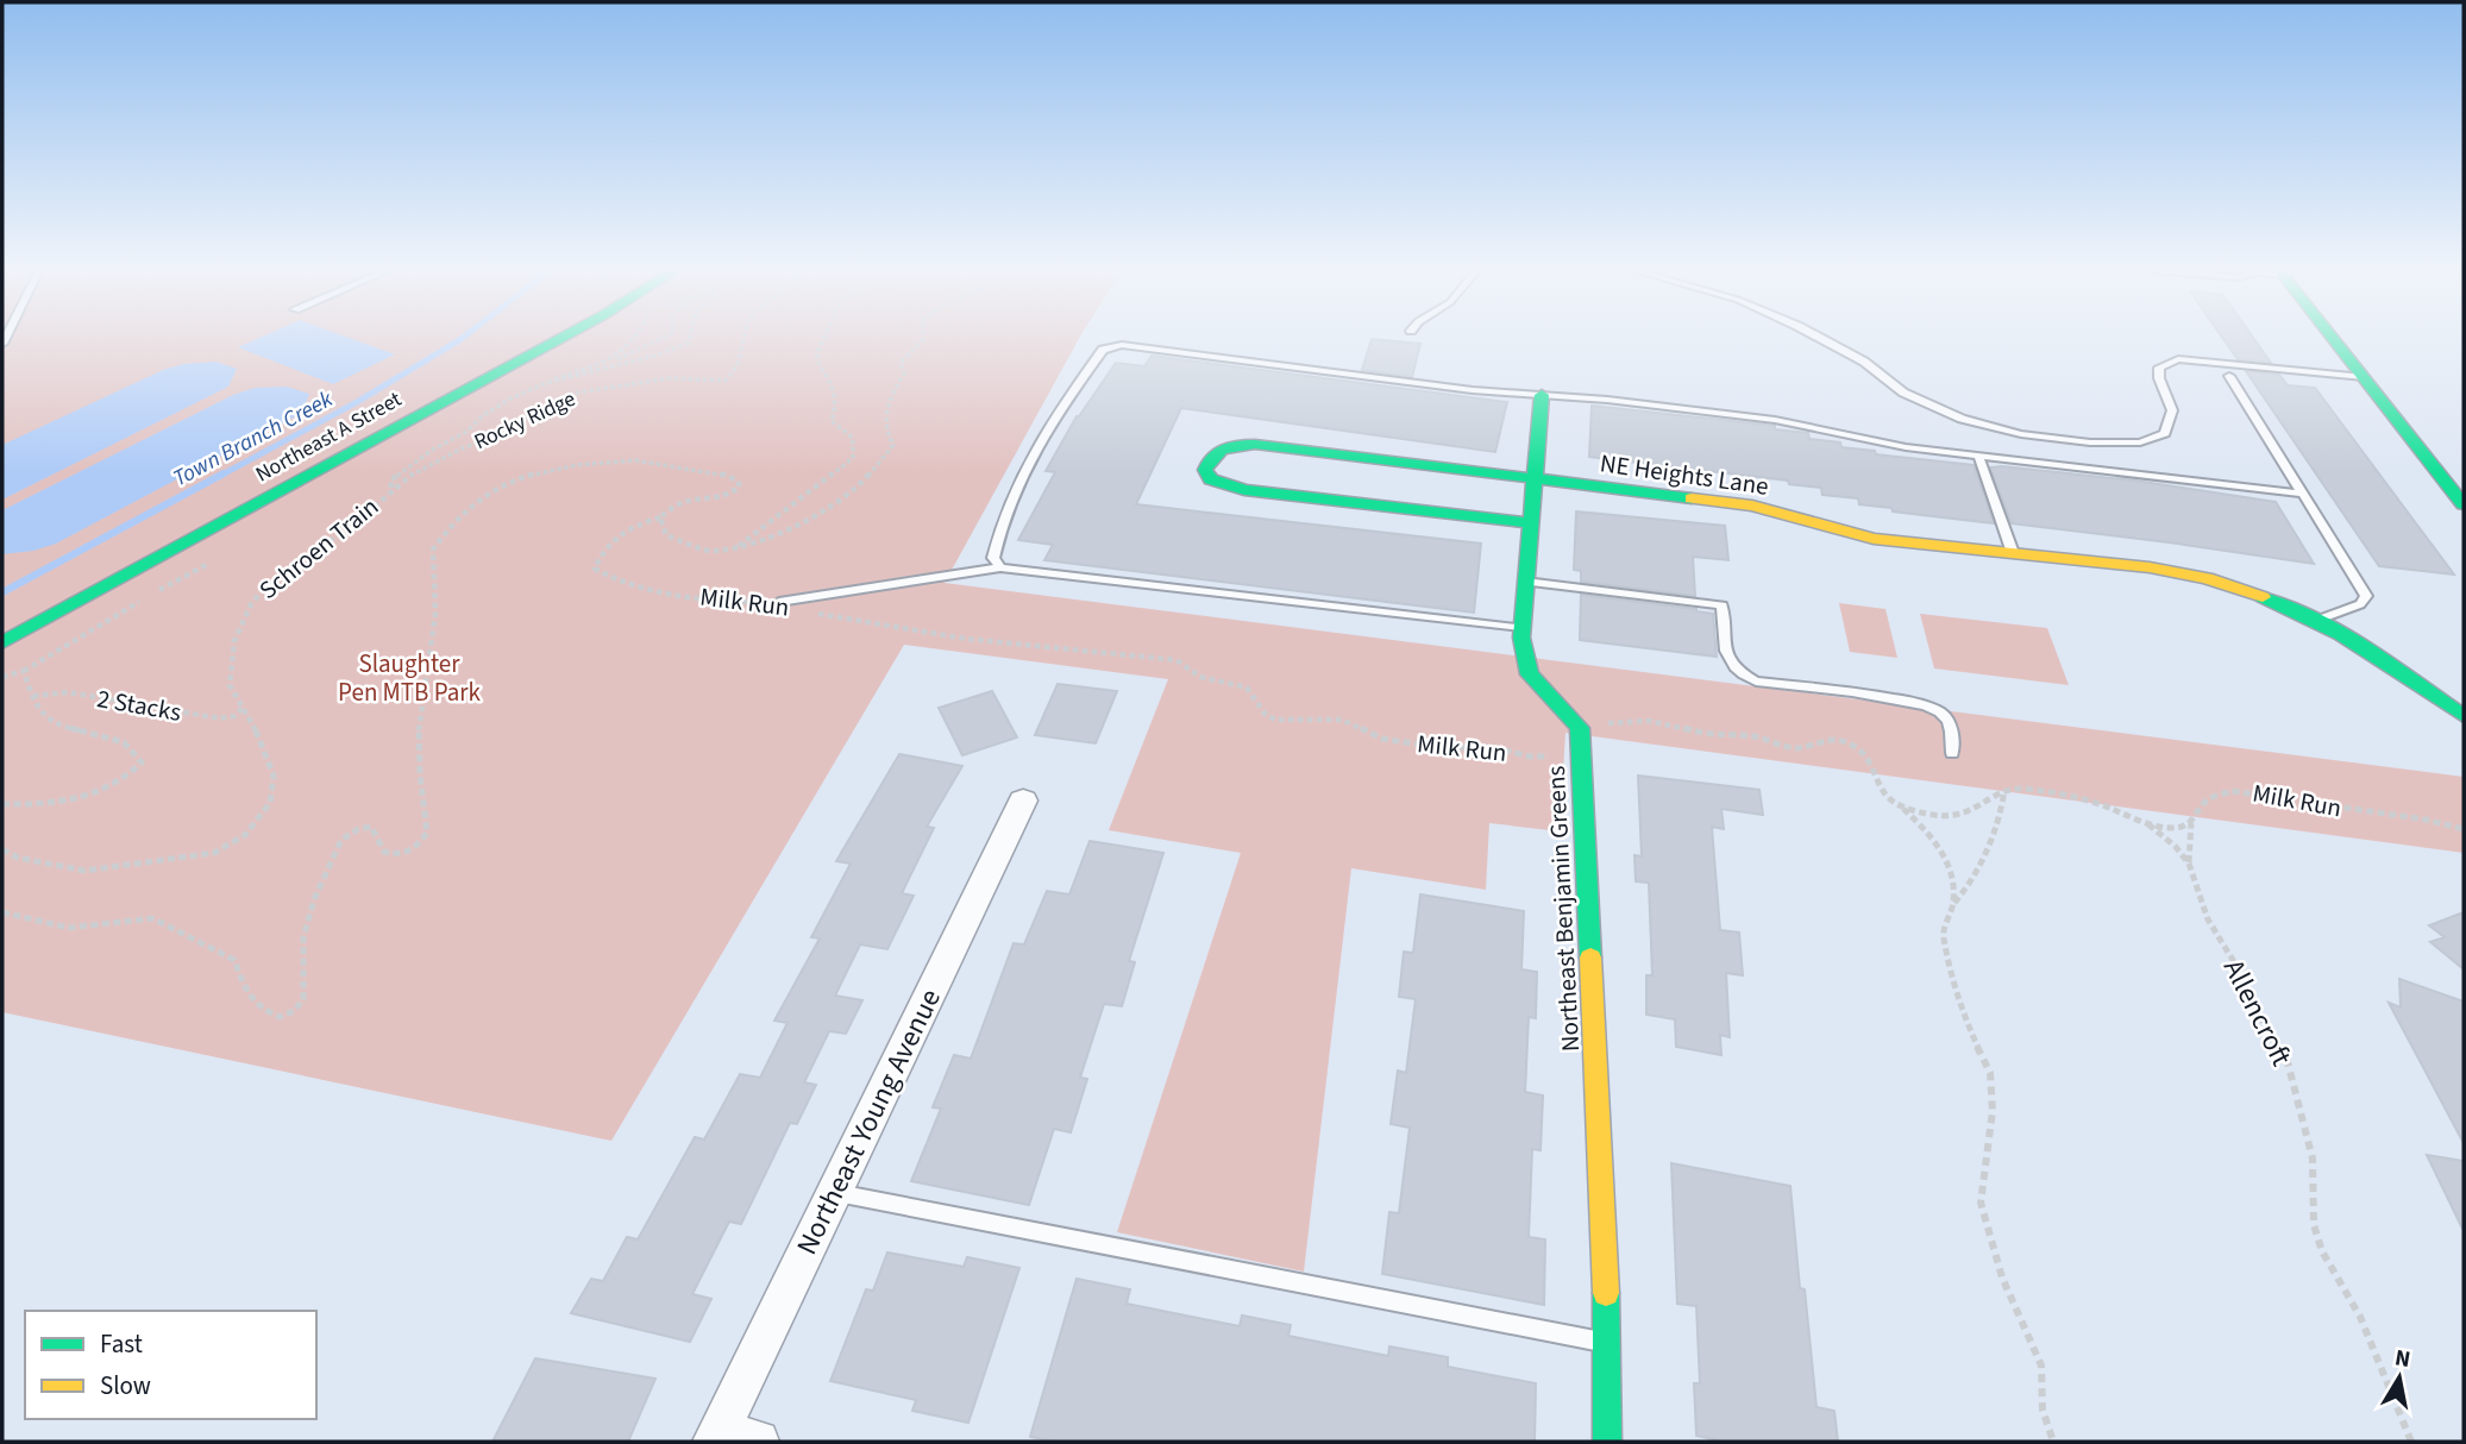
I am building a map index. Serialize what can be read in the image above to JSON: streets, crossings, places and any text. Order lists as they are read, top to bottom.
{
  "streets": {
    "street": [
      "Northeast A Street",
      "NE Heights Lane",
      "Northeast Benjamin Greens",
      "Northeast Young Avenue"
    ],
    "path": [
      "Rocky Ridge",
      "Schroen Train",
      "Milk Run",
      "2 Stacks",
      "Allencroft"
    ]
  },
  "crossings": [
    ["Rocky Ridge", "Schroen Train"],
    ["Schroen Train", "2 Stacks"],
    ["Milk Run", "Northeast Benjamin Greens"],
    ["Milk Run", "Allencroft"]
  ],
  "water": ["Town Branch Creek"],
  "parks": ["Slaughter Pen MTB Park"],
  "legend": ["Fast", "Slow"],
  "north": "top"
}
